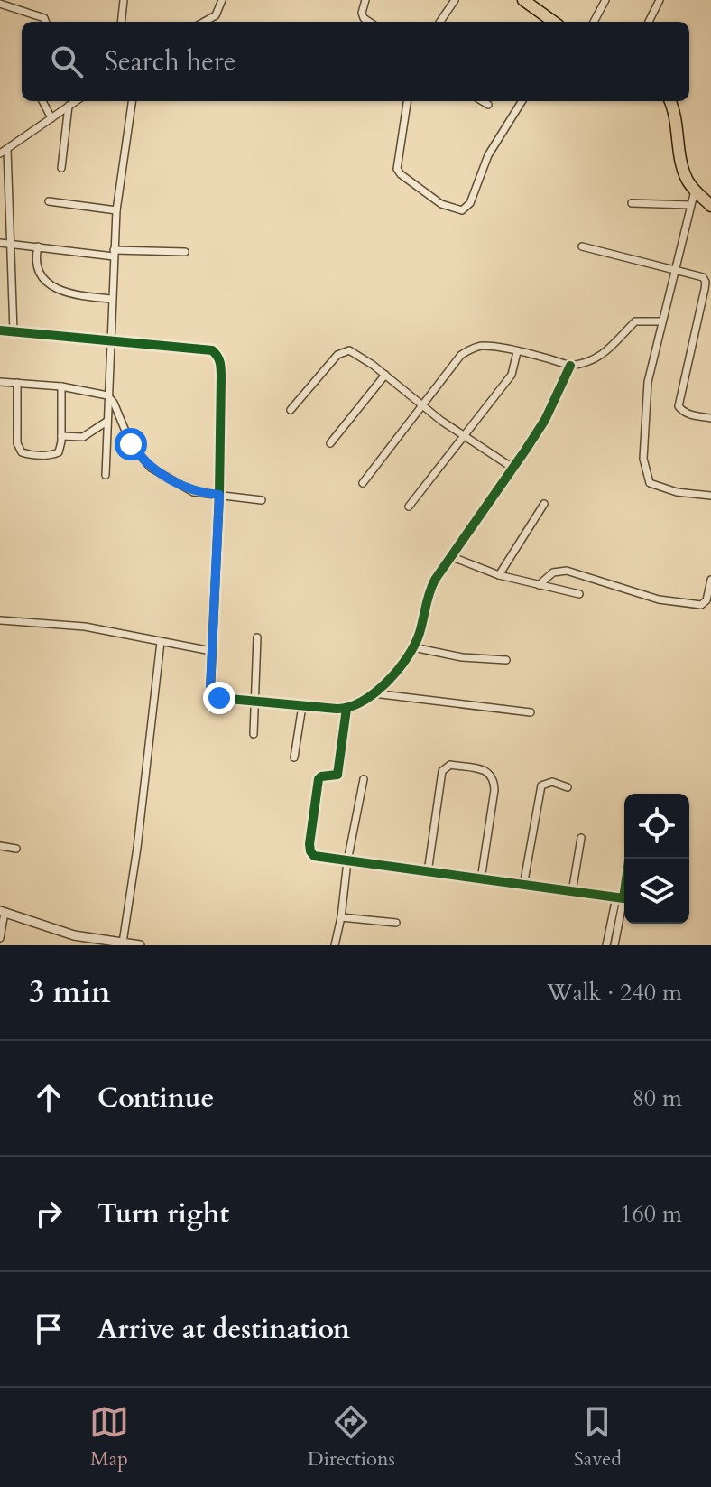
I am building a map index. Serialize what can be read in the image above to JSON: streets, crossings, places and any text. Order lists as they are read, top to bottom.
{
  "page": {
    "search": "Search here",
    "heading": ["3 min", "Walk · 240 m"],
    "list": [
      ["Continue", "80 m"],
      ["Turn right", "160 m"],
      "Arrive at destination"
    ],
    "nav": ["Map", "Directions", "Saved"]
  }
}
